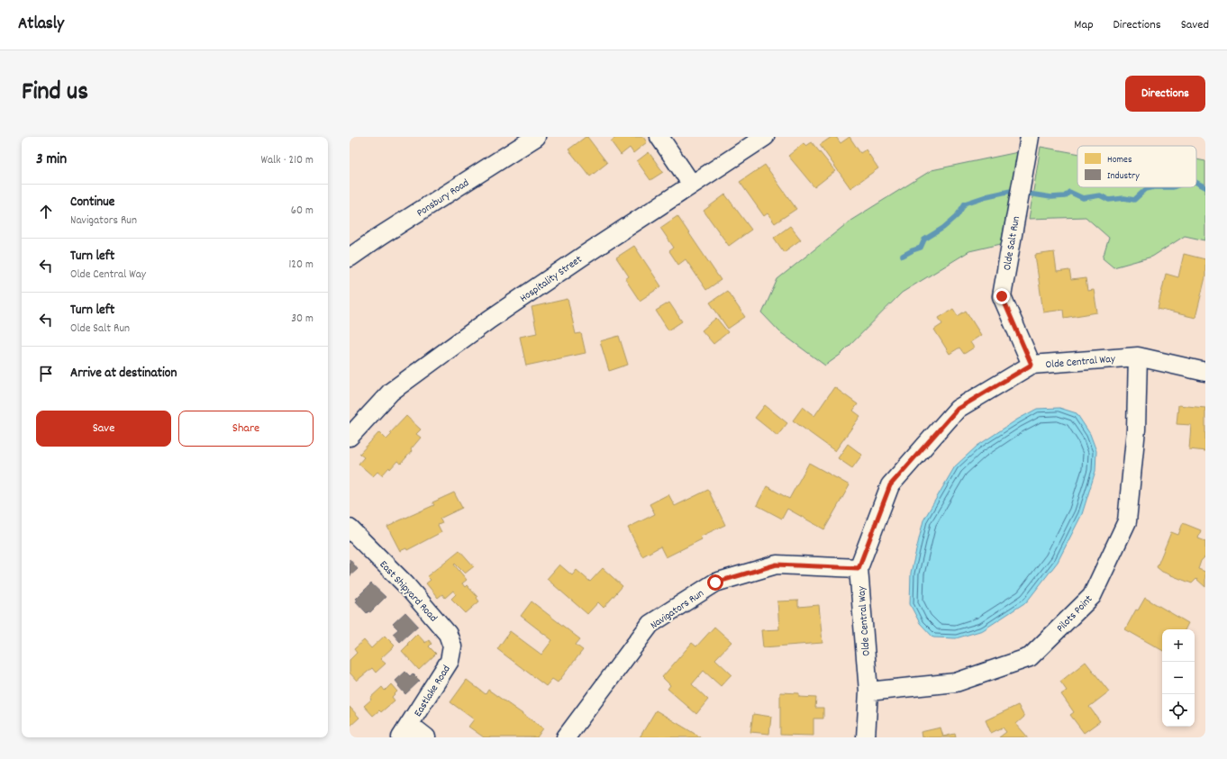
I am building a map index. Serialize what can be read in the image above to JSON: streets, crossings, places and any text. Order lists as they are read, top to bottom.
{
  "streets": {
    "street": [
      "Ponsbury Road",
      "Olde Salt Run",
      "Hospitality Street",
      "Olde Central Way",
      "East Shipyard Road",
      "Navigators Run",
      "Pilots Point",
      "Eastlake Road"
    ]
  },
  "crossings": [
    ["Olde Salt Run", "Olde Central Way"],
    ["Olde Central Way", "Navigators Run"],
    ["Olde Central Way", "Pilots Point"],
    ["East Shipyard Road", "Eastlake Road"]
  ],
  "legend": ["Homes", "Industry"],
  "page": {
    "header": "Atlasly",
    "nav": ["Map", "Directions", "Saved"],
    "title": "Find us",
    "buttons": [
      "Directions",
      ["Save", "Share"]
    ],
    "heading": ["3 min", "Walk · 210 m"],
    "list": [
      ["Continue", "Navigators Run", "60 m"],
      ["Turn left", "Olde Central Way", "120 m"],
      ["Turn left", "Olde Salt Run", "30 m"],
      "Arrive at destination"
    ],
    "map_buttons": ["+", "−"]
  }
}
